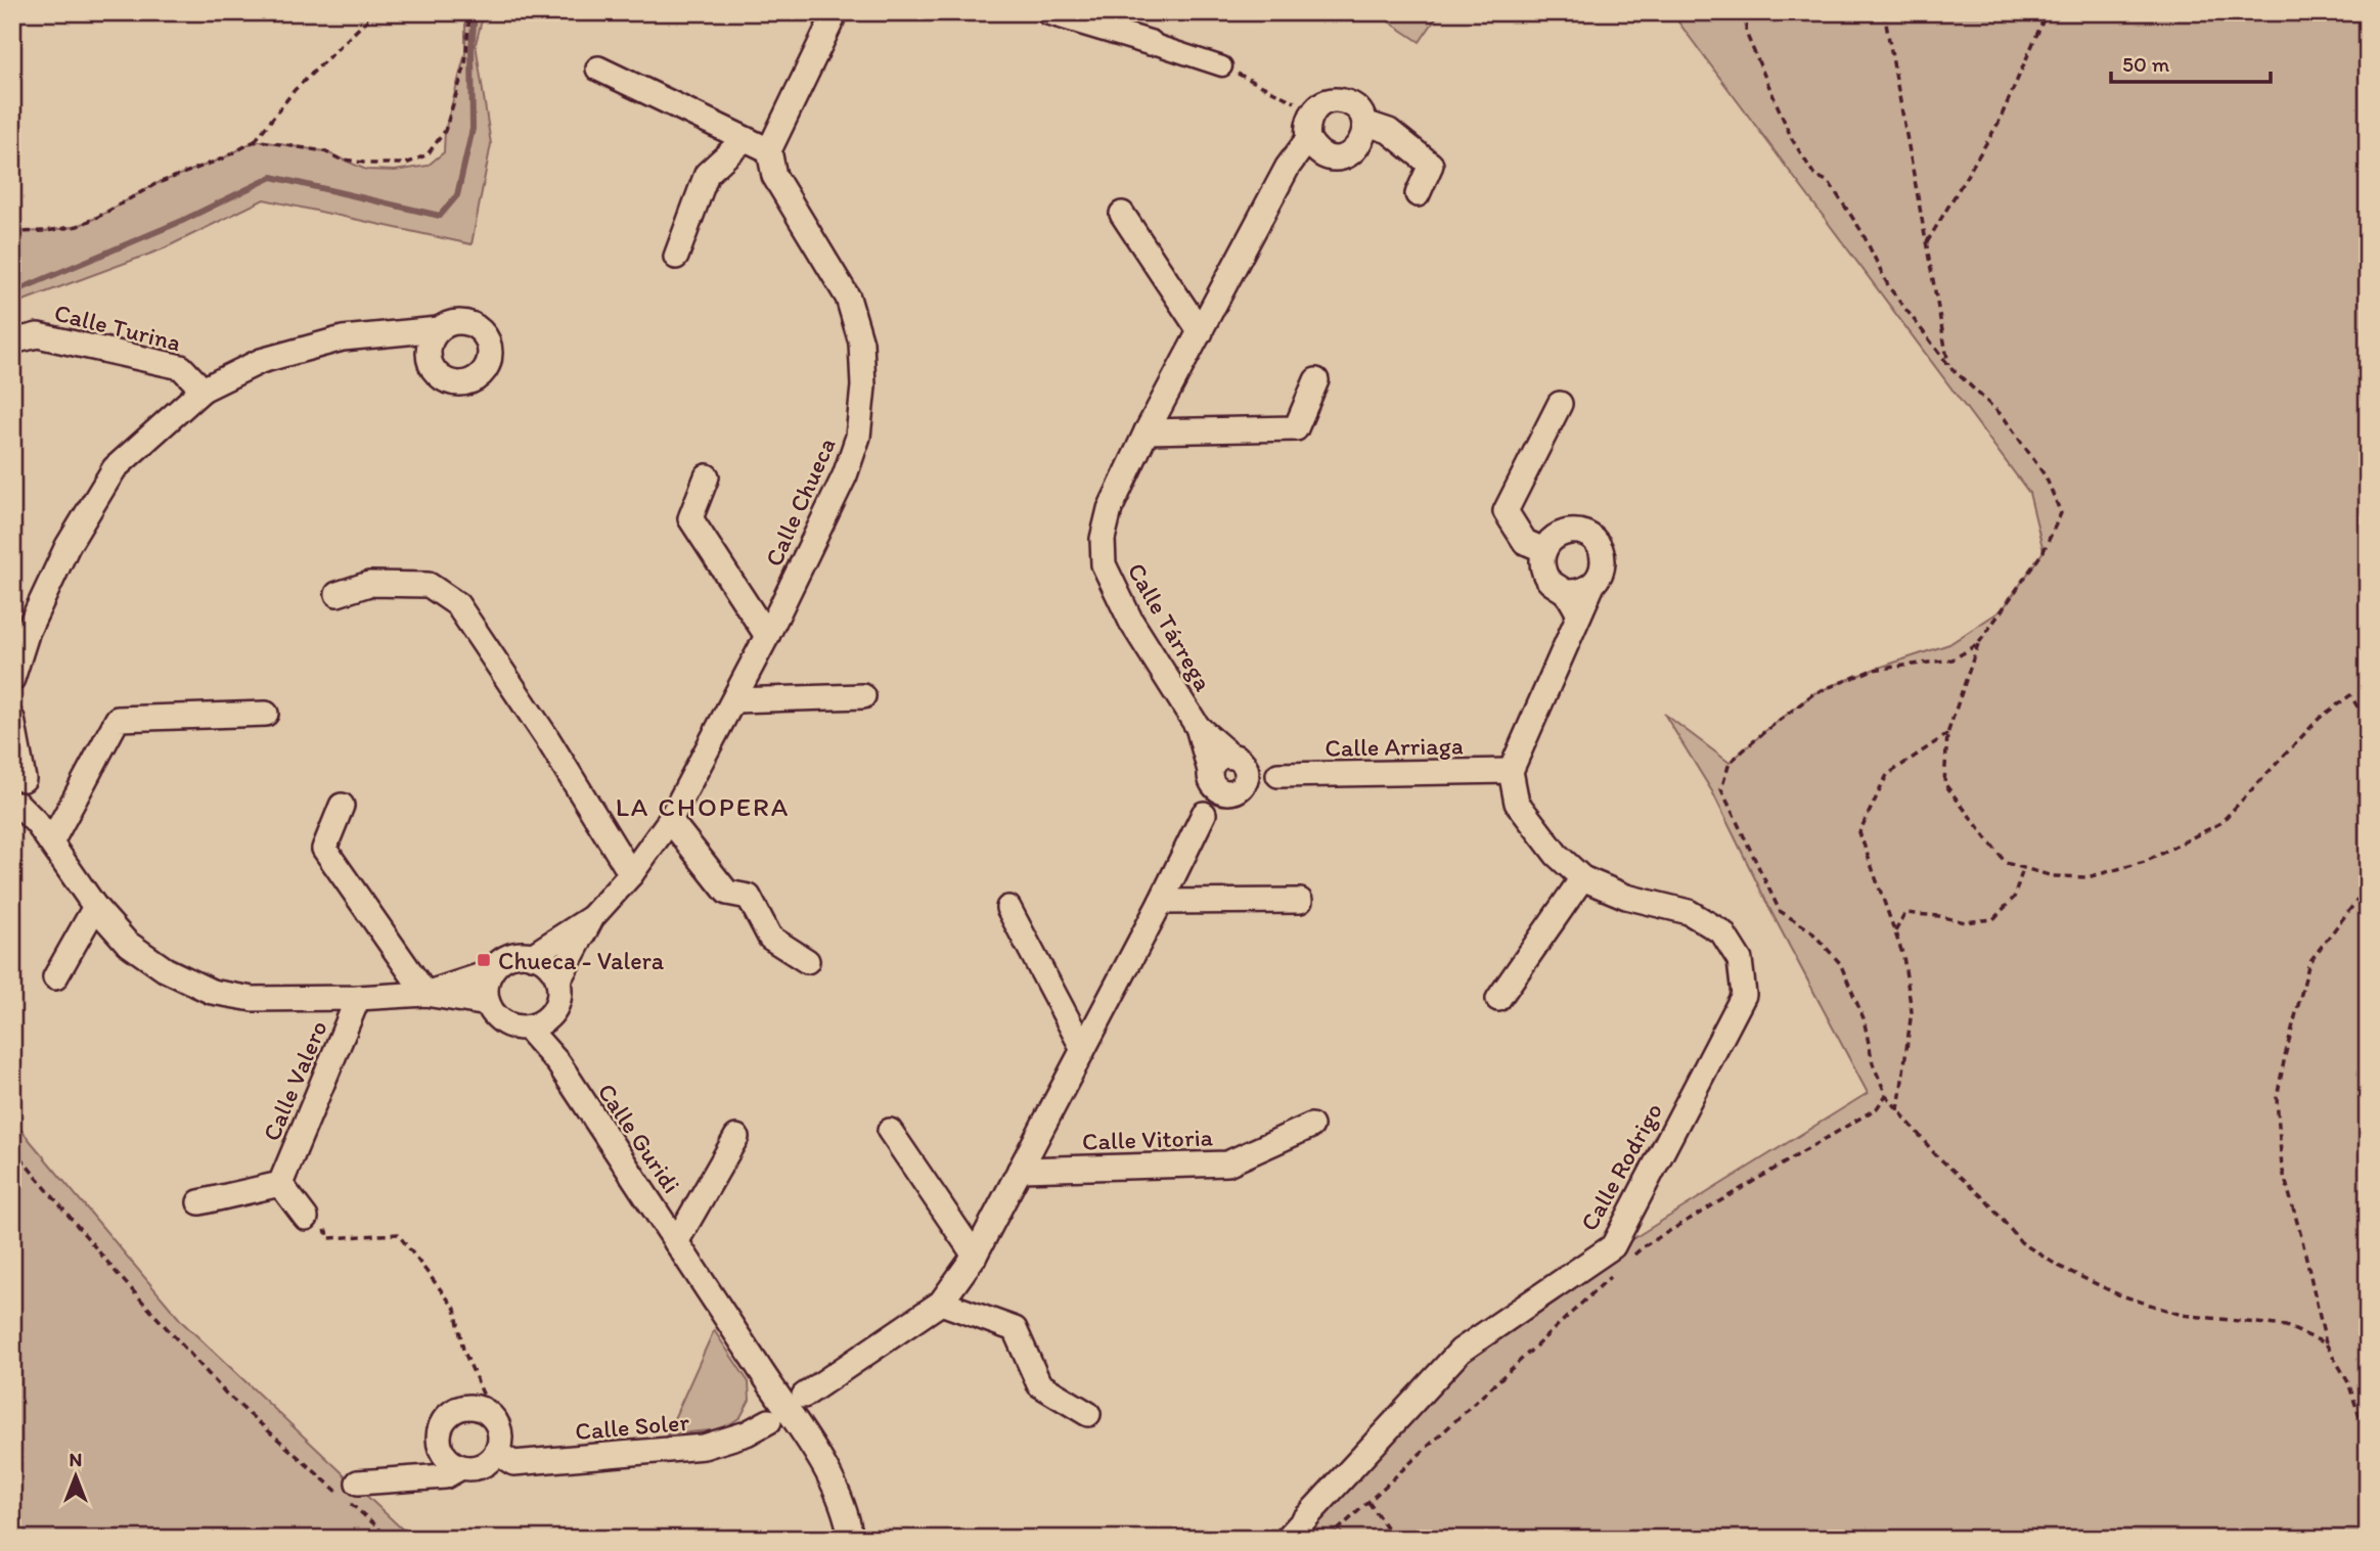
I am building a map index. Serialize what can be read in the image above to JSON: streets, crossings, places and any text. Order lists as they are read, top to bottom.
{
  "streets": {
    "street": [
      "Calle Turina",
      "Calle Chueca",
      "Calle Tárrega",
      "Calle Arriaga",
      "Calle Valero",
      "Calle Guridi",
      "Calle Vitoria",
      "Calle Rodrigo",
      "Calle Soler"
    ]
  },
  "crossings": [
    ["Calle Chueca", "Calle Valero"],
    ["Calle Chueca", "Calle Guridi"],
    ["Calle Tárrega", "Calle Arriaga"],
    ["Calle Tárrega", "Calle Vitoria"],
    ["Calle Arriaga", "Calle Vitoria"],
    ["Calle Arriaga", "Calle Rodrigo"],
    ["Calle Valero", "Calle Guridi"]
  ],
  "districts": ["LA CHOPERA"],
  "places": {
    "transit": ["Chueca - Valera"]
  },
  "scale_bar": "50 m",
  "north": "top"
}
